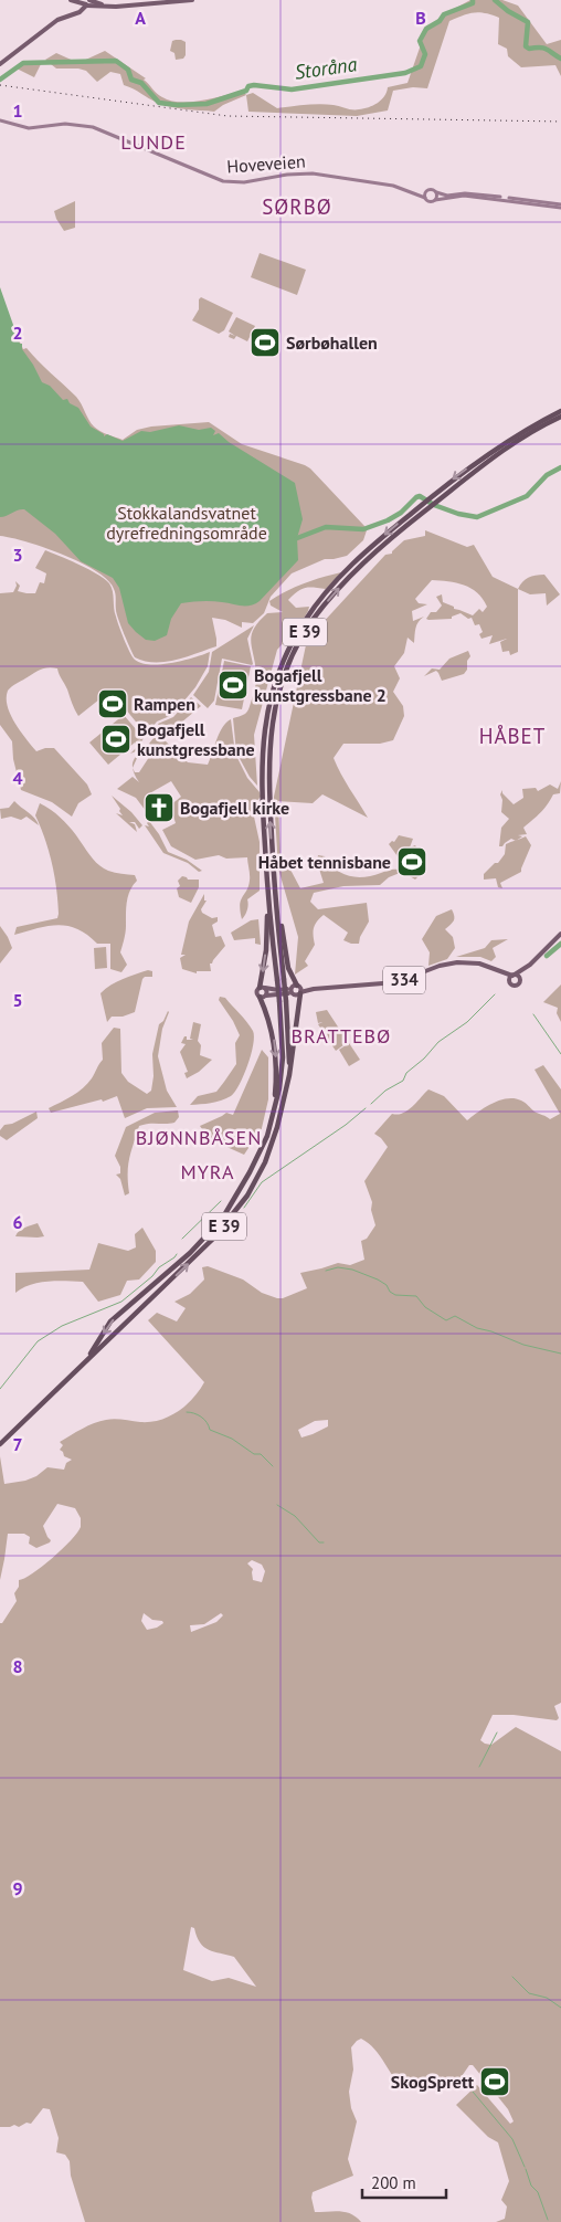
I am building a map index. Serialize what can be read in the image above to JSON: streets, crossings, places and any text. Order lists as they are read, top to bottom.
{
  "streets": {
    "highway": ["E 39"],
    "main road": ["Hoveveien", "334"]
  },
  "crossings": [
    ["E 39", "334"]
  ],
  "districts": [
    "LUNDE",
    "SØRBØ",
    "HÅBET",
    "BRATTEBØ",
    "BJØNNBÅSEN",
    "MYRA"
  ],
  "water": ["Storåna"],
  "parks": ["Stokkalandsvatnet dyrefredningsområde"],
  "places": {
    "sports": [
      "Sørbøhallen",
      "Bogafjell kunstgressbane 2",
      "Rampen",
      "Bogafjell kunstgressbane",
      "Håbet tennisbane",
      "SkogSprett"
    ],
    "church": ["Bogafjell kirke"]
  },
  "scale_bar": "200 m",
  "grid": {
    "columns": ["A", "B"],
    "rows": [
      "1",
      "2",
      "3",
      "4",
      "5",
      "6",
      "7",
      "8",
      "9"
    ]
  }
}
